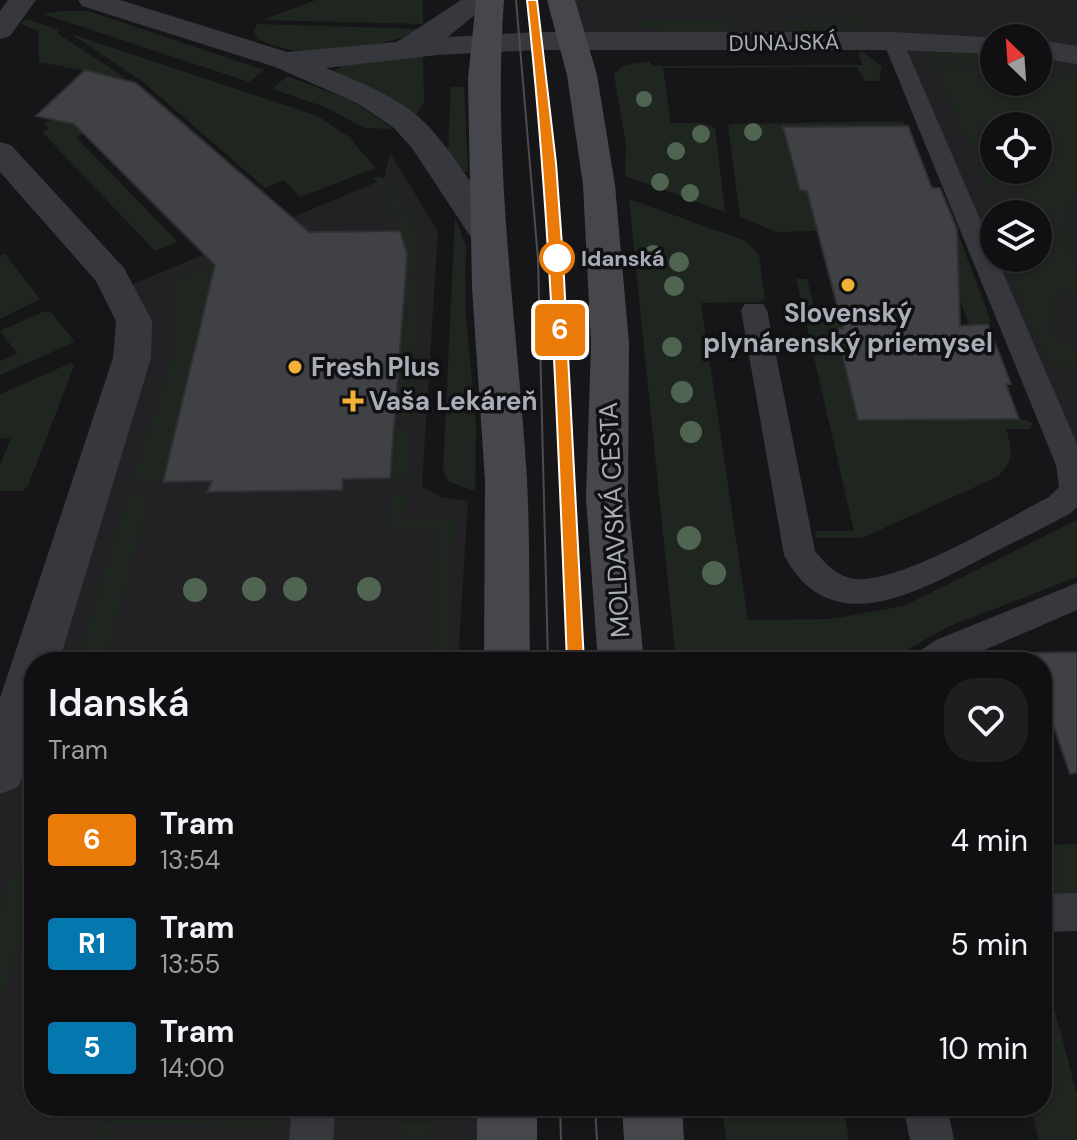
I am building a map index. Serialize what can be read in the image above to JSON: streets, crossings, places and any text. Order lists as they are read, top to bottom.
{
  "streets": {
    "street": ["DUNAJSKÁ", "MOLDAVSKÁ CESTA"]
  },
  "crossings": [
    ["DUNAJSKÁ", "MOLDAVSKÁ CESTA"]
  ],
  "places": {
    "other": ["Idanská", "Slovenský plynárenský priemysel", "Fresh Plus"],
    "health": ["Vaša Lekáreň"]
  },
  "lines": ["tram line 6"],
  "north": "top left",
  "page": {
    "on_map": "6",
    "heading": ["Idanská", "Tram"],
    "list": [
      {
        "mark": "6",
        "name": "Tram",
        "note": "13:54",
        "value": "4 min"
      },
      {
        "mark": "R1",
        "name": "Tram",
        "note": "13:55",
        "value": "5 min"
      },
      {
        "mark": "5",
        "name": "Tram",
        "note": "14:00",
        "value": "10 min"
      }
    ]
  }
}
